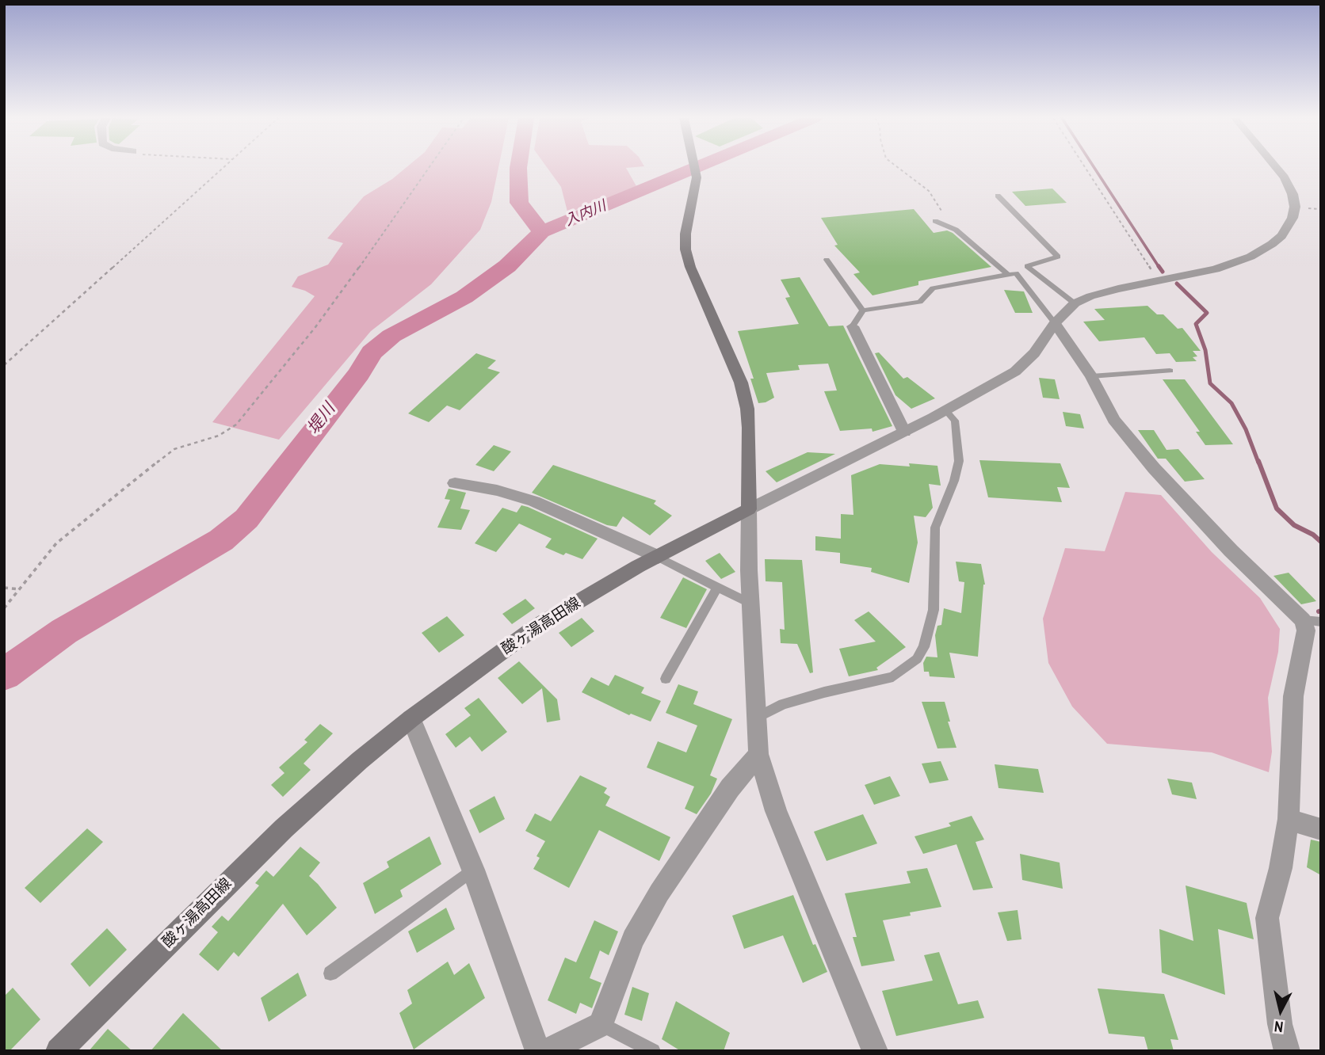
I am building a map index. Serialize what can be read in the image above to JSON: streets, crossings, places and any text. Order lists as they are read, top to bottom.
{
  "streets": {
    "main road": ["酸ヶ湯高田線"]
  },
  "water": ["入内川", "堤川"],
  "north": "bottom"
}
